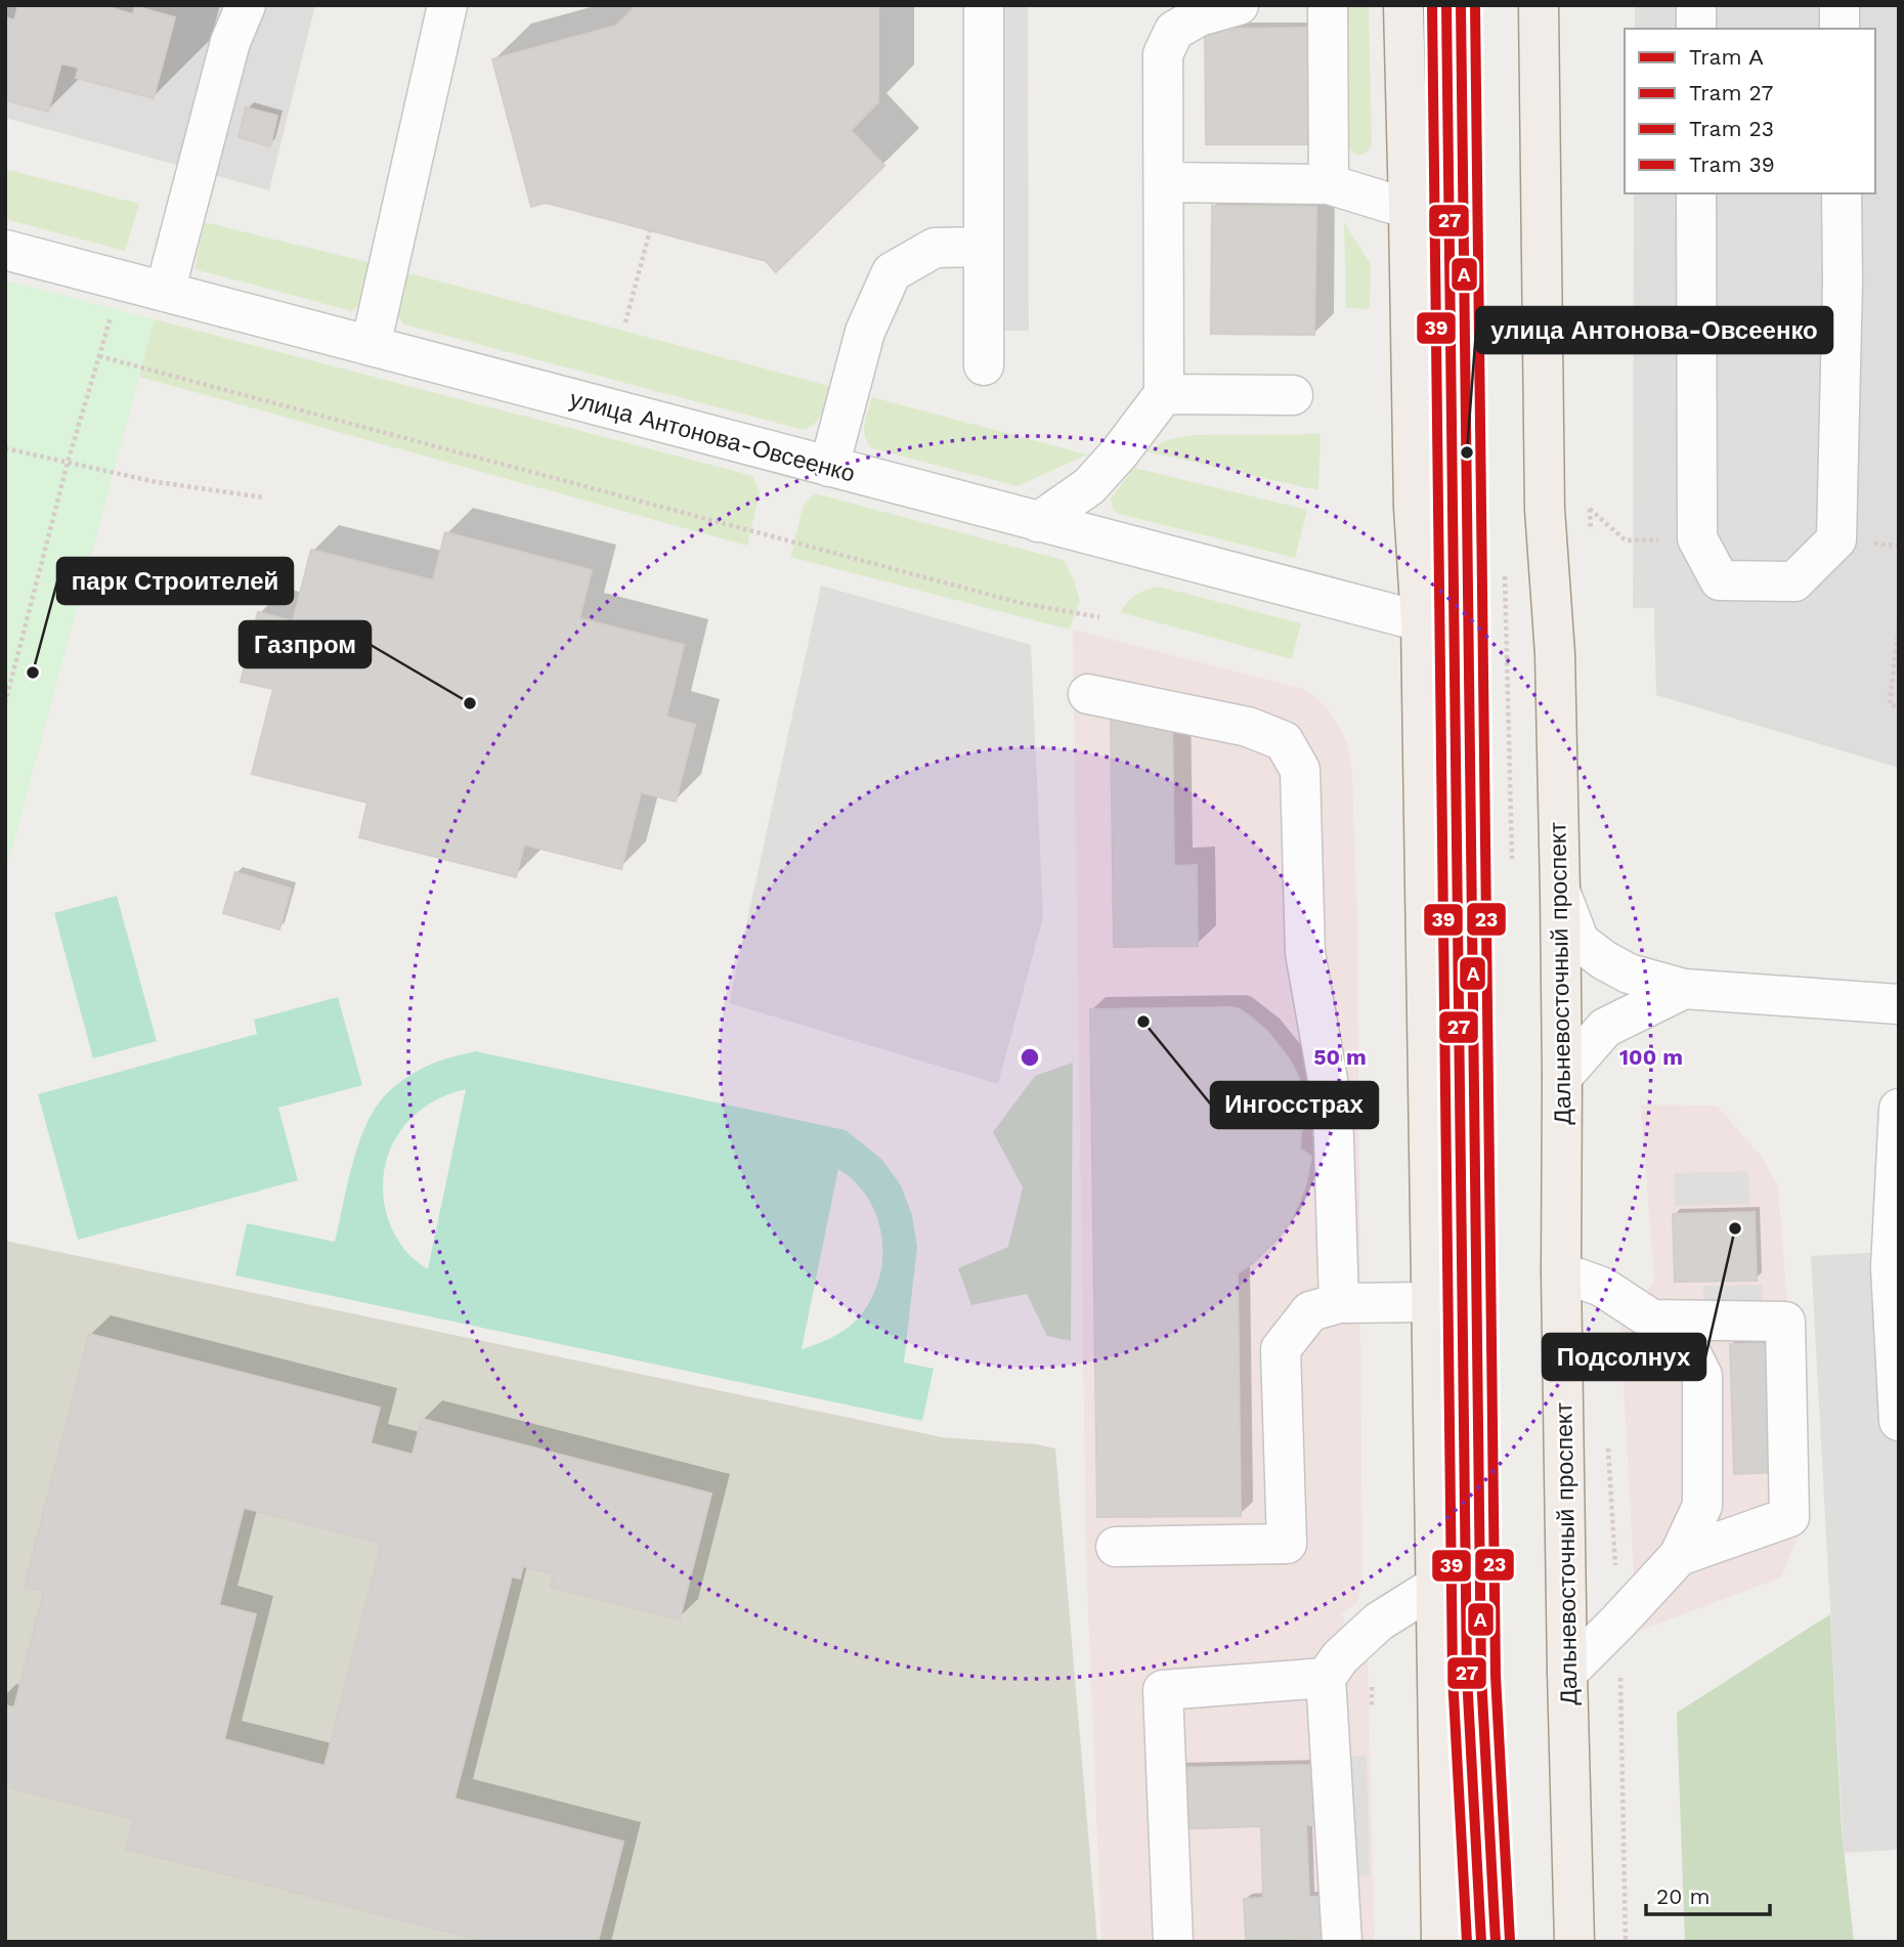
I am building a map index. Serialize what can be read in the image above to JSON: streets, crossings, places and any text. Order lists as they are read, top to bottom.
{
  "streets": {
    "main road": ["Дальневосточный проспект"],
    "street": ["улица Антонова-Овсеенко"]
  },
  "places": [
    "улица Антонова-Овсеенко",
    "парк Строителей",
    "Газпром",
    "Ингосстрах",
    "Подсолнух"
  ],
  "lines": [
    "tram line А",
    "tram line 27",
    "tram line 23",
    "tram line 39"
  ],
  "legend": [
    "Tram А",
    "Tram 27",
    "Tram 23",
    "Tram 39"
  ],
  "scale_bar": "20 m",
  "rings": ["50 m", "100 m"]
}
